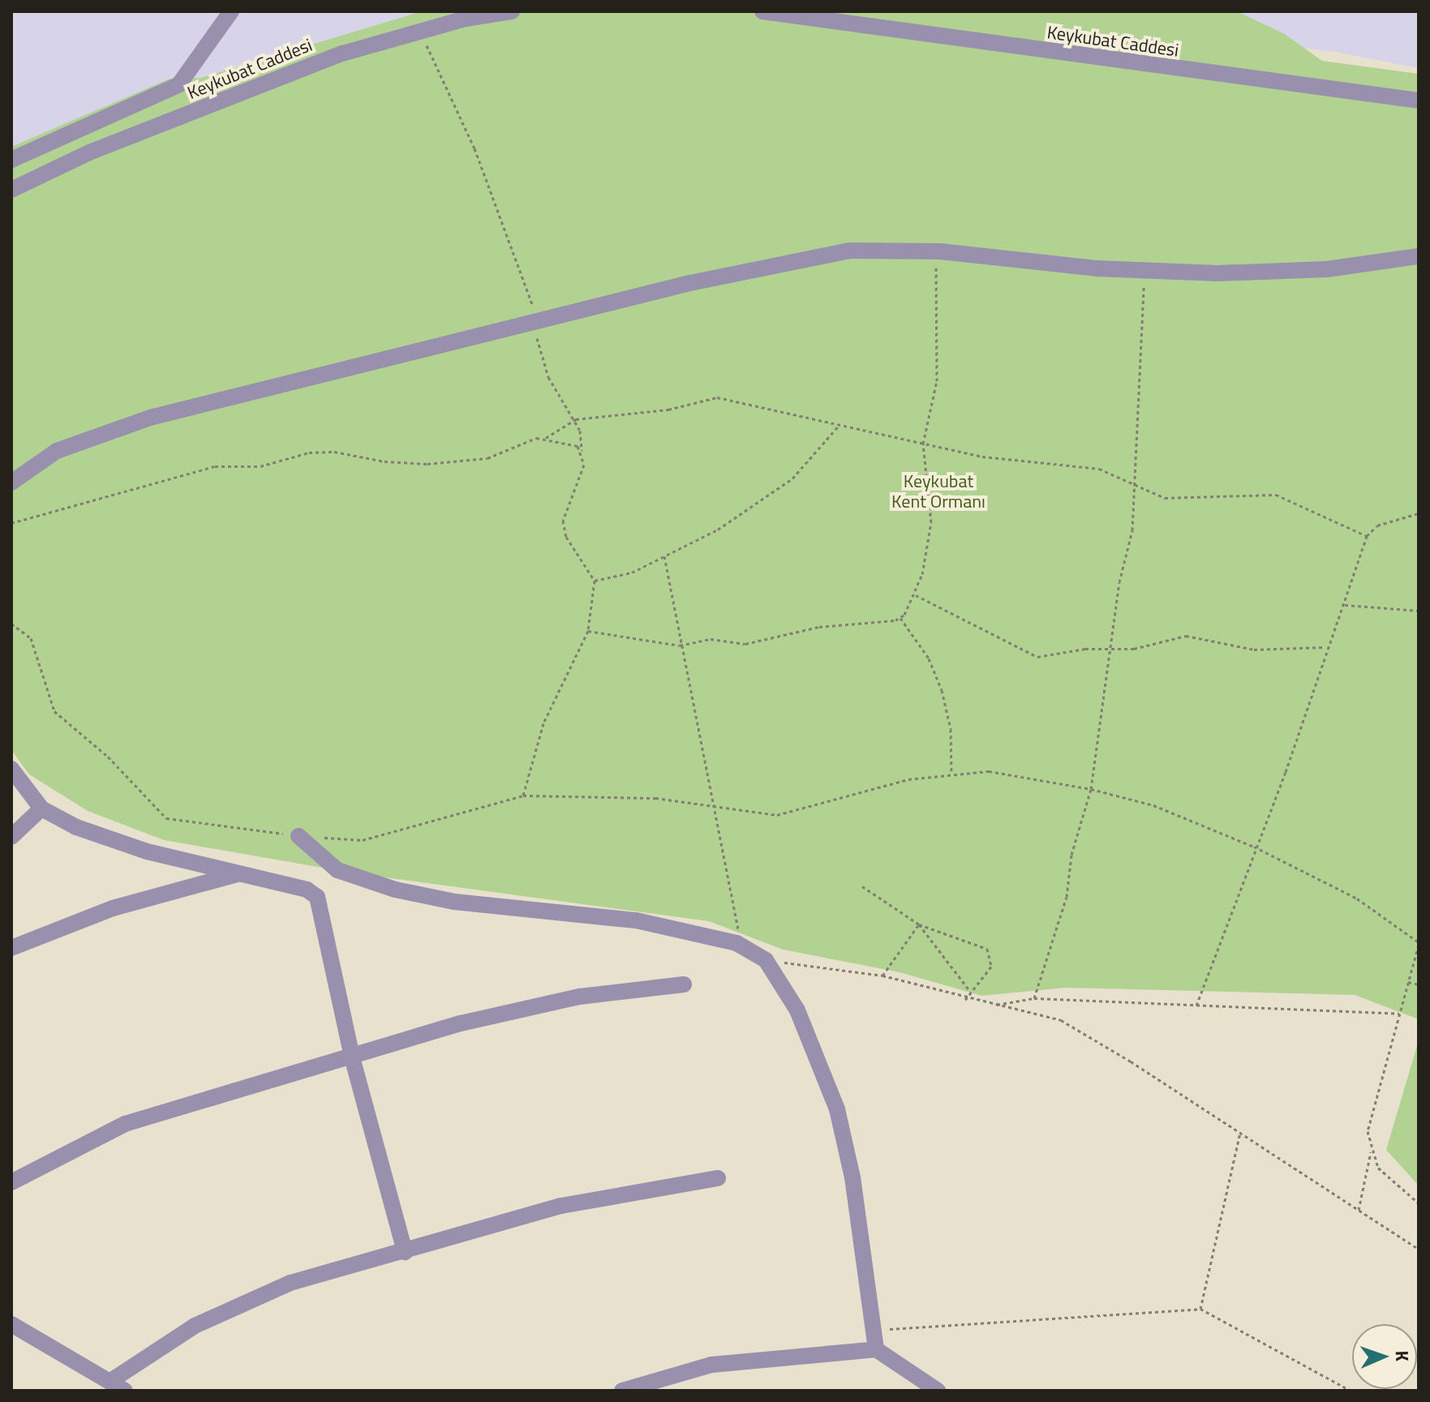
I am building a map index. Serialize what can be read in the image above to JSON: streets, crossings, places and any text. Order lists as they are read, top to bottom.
{
  "streets": {
    "street": ["Keykubat Caddesi"]
  },
  "parks": ["Keykubat Kent Ormanı"],
  "north": "right"
}
